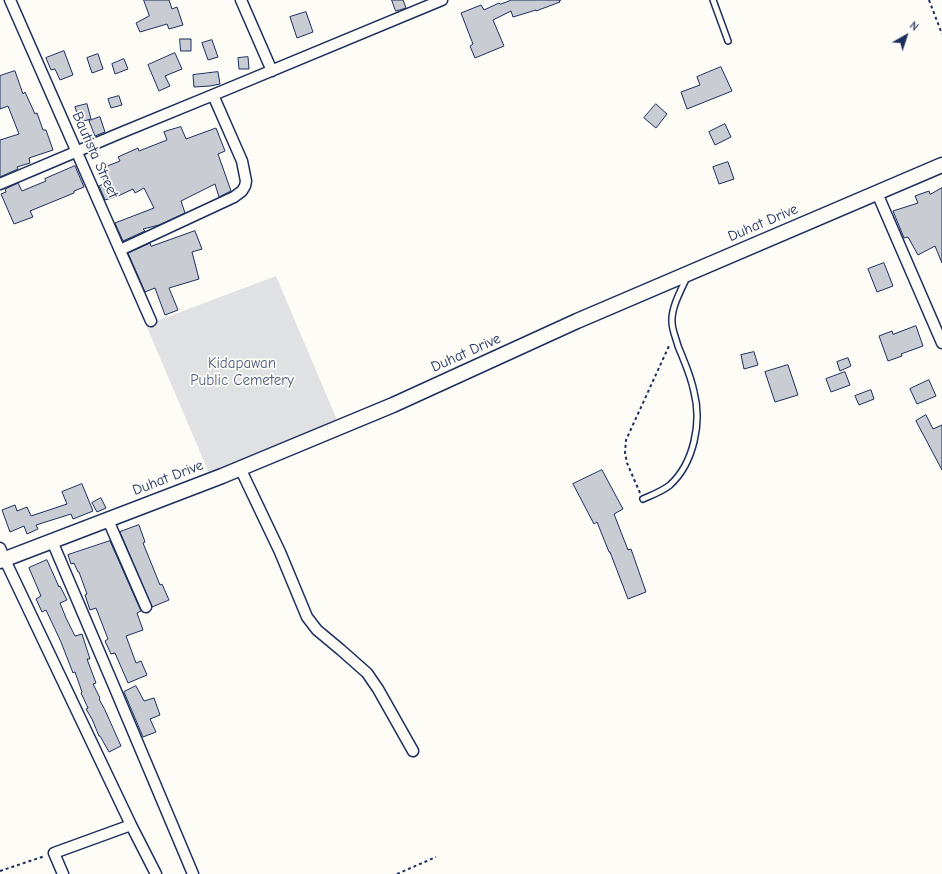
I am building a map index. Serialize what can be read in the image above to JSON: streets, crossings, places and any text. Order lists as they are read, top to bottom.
{
  "streets": {
    "street": ["Bautista Street", "Duhat Drive"]
  },
  "parks": ["Kidapawan Public Cemetery"],
  "north": "top right"
}
